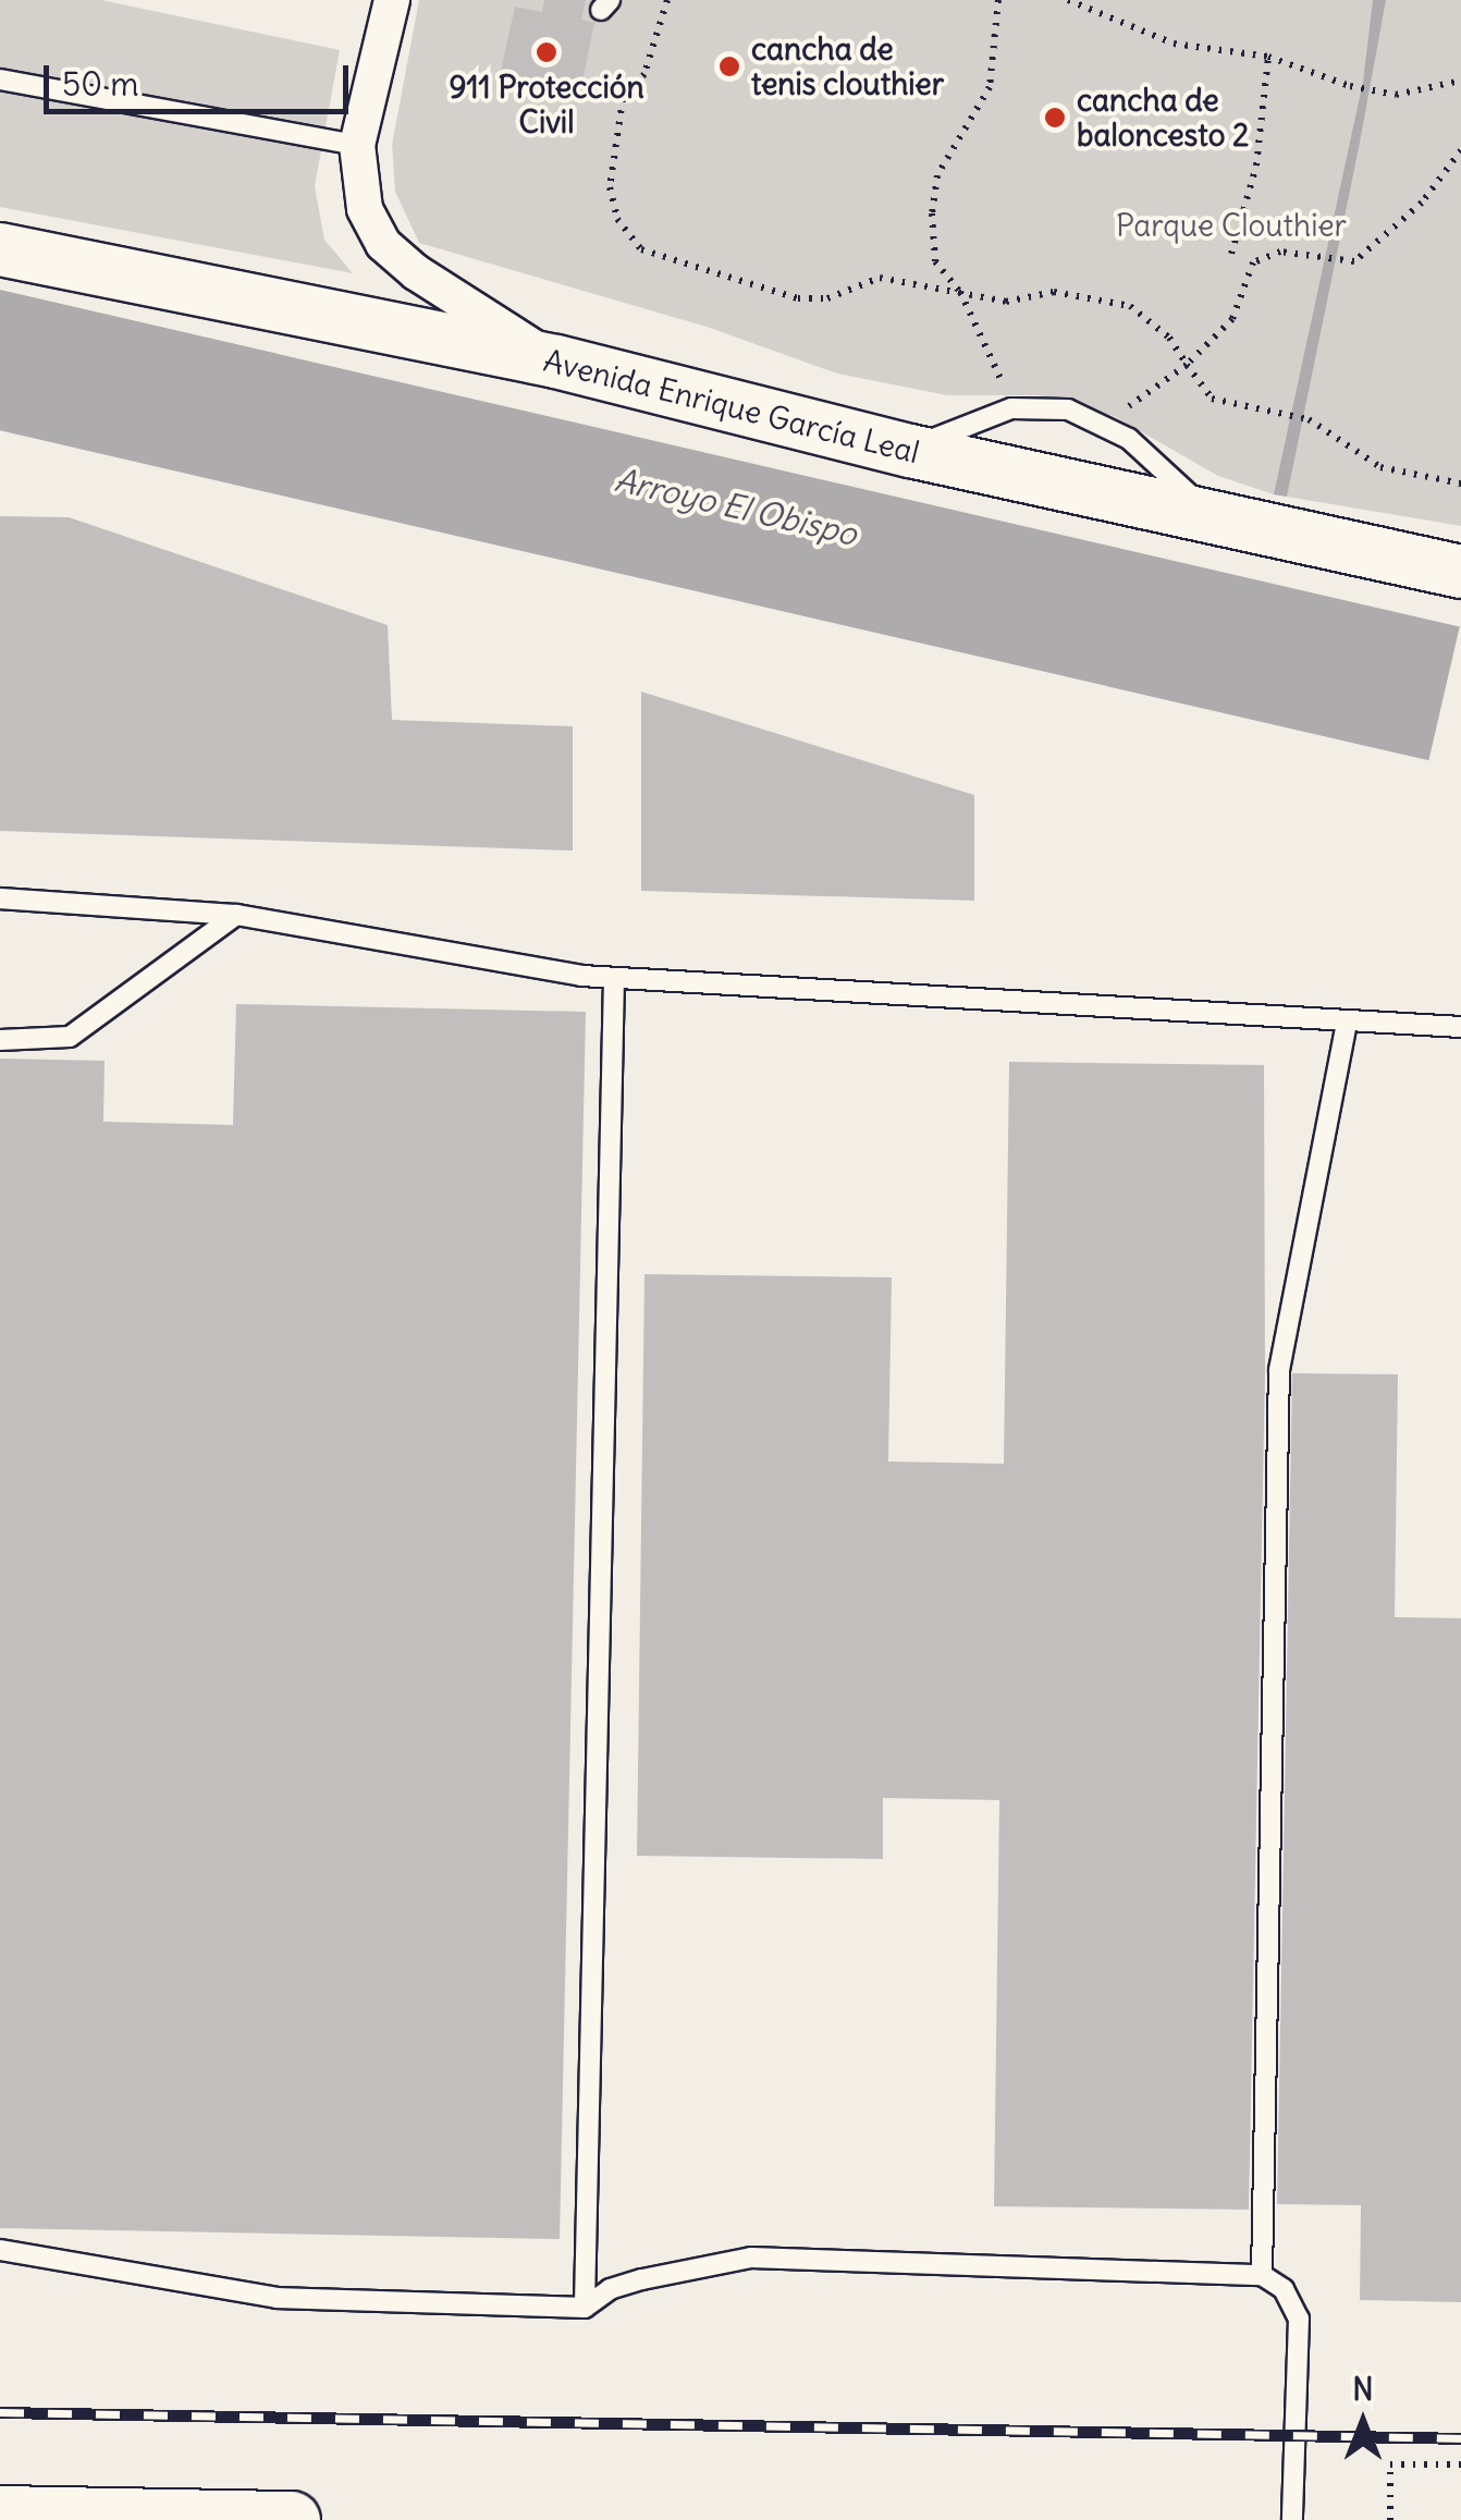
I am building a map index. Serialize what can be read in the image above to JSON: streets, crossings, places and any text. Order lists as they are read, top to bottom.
{
  "streets": {
    "street": ["Avenida Enrique García Leal"]
  },
  "water": ["Arroyo El Obispo"],
  "parks": ["Parque Clouthier"],
  "places": ["911 Protección Civil", "cancha de tenis clouthier", "cancha de baloncesto 2"],
  "scale_bar": "50 m",
  "north": "top"
}
